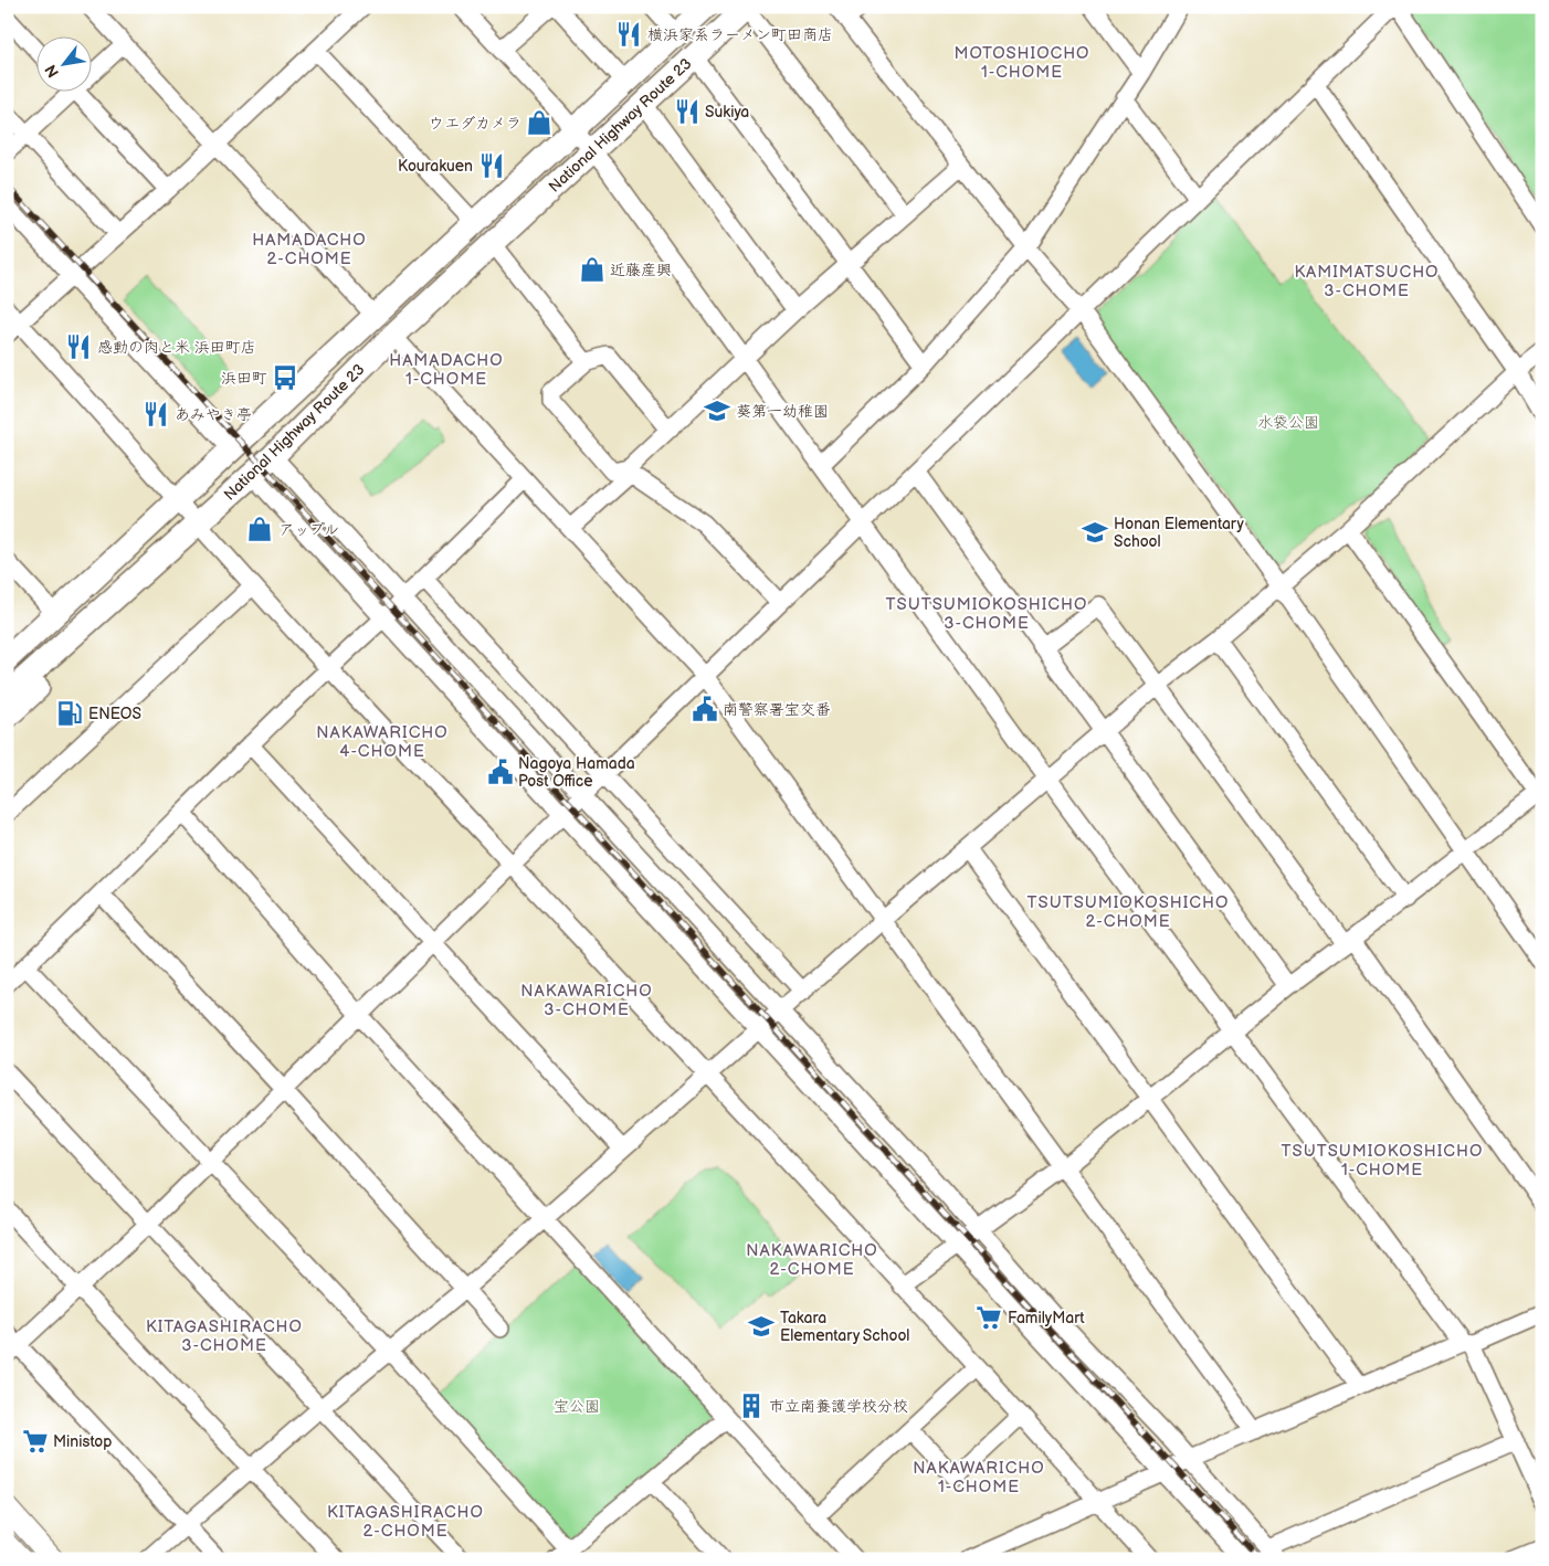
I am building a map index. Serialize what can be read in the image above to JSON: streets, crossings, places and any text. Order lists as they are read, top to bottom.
{
  "streets": {
    "highway": ["National Highway Route 23"]
  },
  "districts": [
    "MOTOSHIOCHO 1-CHOME",
    "HAMADACHO 2-CHOME",
    "KAMIMATSUCHO 3-CHOME",
    "HAMADACHO 1-CHOME",
    "TSUTSUMIOKOSHICHO 3-CHOME",
    "NAKAWARICHO 4-CHOME",
    "TSUTSUMIOKOSHICHO 2-CHOME",
    "NAKAWARICHO 3-CHOME",
    "TSUTSUMIOKOSHICHO 1-CHOME",
    "NAKAWARICHO 2-CHOME",
    "KITAGASHIRACHO 3-CHOME",
    "NAKAWARICHO 1-CHOME",
    "KITAGASHIRACHO 2-CHOME"
  ],
  "parks": ["水袋公園", "宝公園"],
  "places": {
    "restaurant": [
      "横浜家系ラーメン町田商店",
      "Sukiya",
      "Kourakuen",
      "感動の肉と米 浜田町店",
      "あみやき亭"
    ],
    "shop": ["ウエダカメラ", "近藤産興", "アップル"],
    "bus stop": ["浜田町"],
    "school or university": ["葵第一幼稚園", "Honan Elementary School", "Takara Elementary School"],
    "public building": ["南警察署宝交番", "Nagoya Hamada Post Office"],
    "fuel station": ["ENEOS"],
    "supermarket": ["FamilyMart", "Ministop"],
    "building": ["市立南養護学校分校"]
  },
  "north": "bottom left"
}
